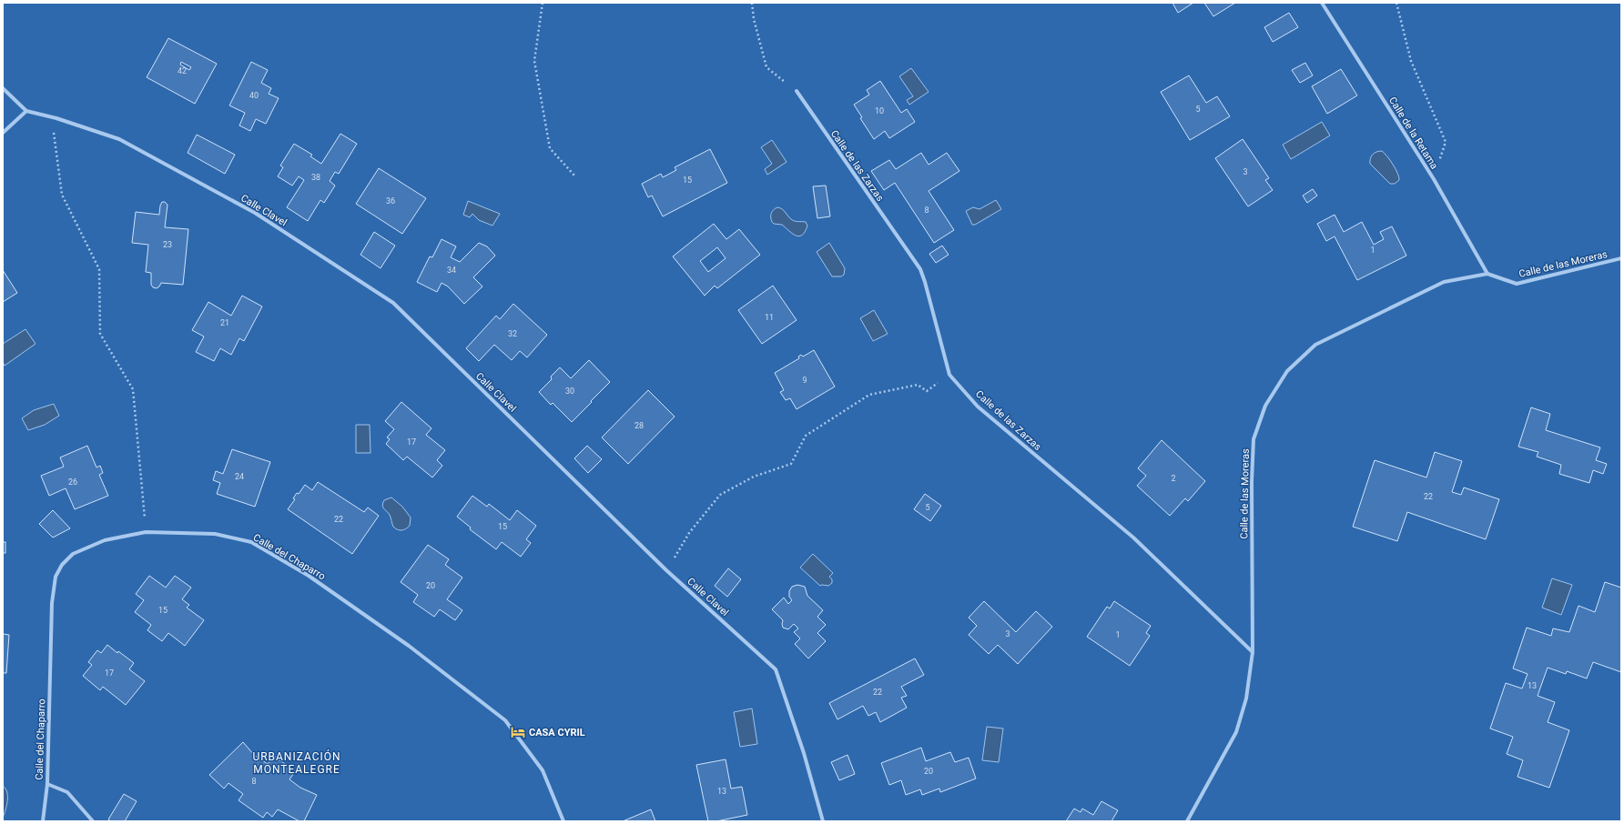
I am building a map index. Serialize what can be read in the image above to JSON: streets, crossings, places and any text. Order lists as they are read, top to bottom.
{
  "streets": {
    "street": [
      "Calle de la Retama",
      "Calle de las Zarzas",
      "Calle Clavel",
      "Calle de las Moreras",
      "Calle del Chaparro"
    ]
  },
  "crossings": [
    ["Calle de la Retama", "Calle de las Moreras"],
    ["Calle de las Zarzas", "Calle de las Moreras"]
  ],
  "districts": ["URBANIZACIÓN MONTEALEGRE"],
  "places": {
    "hotel": ["CASA CYRIL"]
  },
  "house_numbers": [
    "42",
    "40",
    "5",
    "10",
    "3",
    "38",
    "15",
    "36",
    "8",
    "23",
    "1",
    "34",
    "11",
    "21",
    "32",
    "9",
    "30",
    "28",
    "17",
    "24",
    "2",
    "26",
    "22",
    "5",
    "22",
    "15",
    "20",
    "15",
    "3",
    "1",
    "17",
    "13",
    "22",
    "20",
    "8",
    "13"
  ]
}
